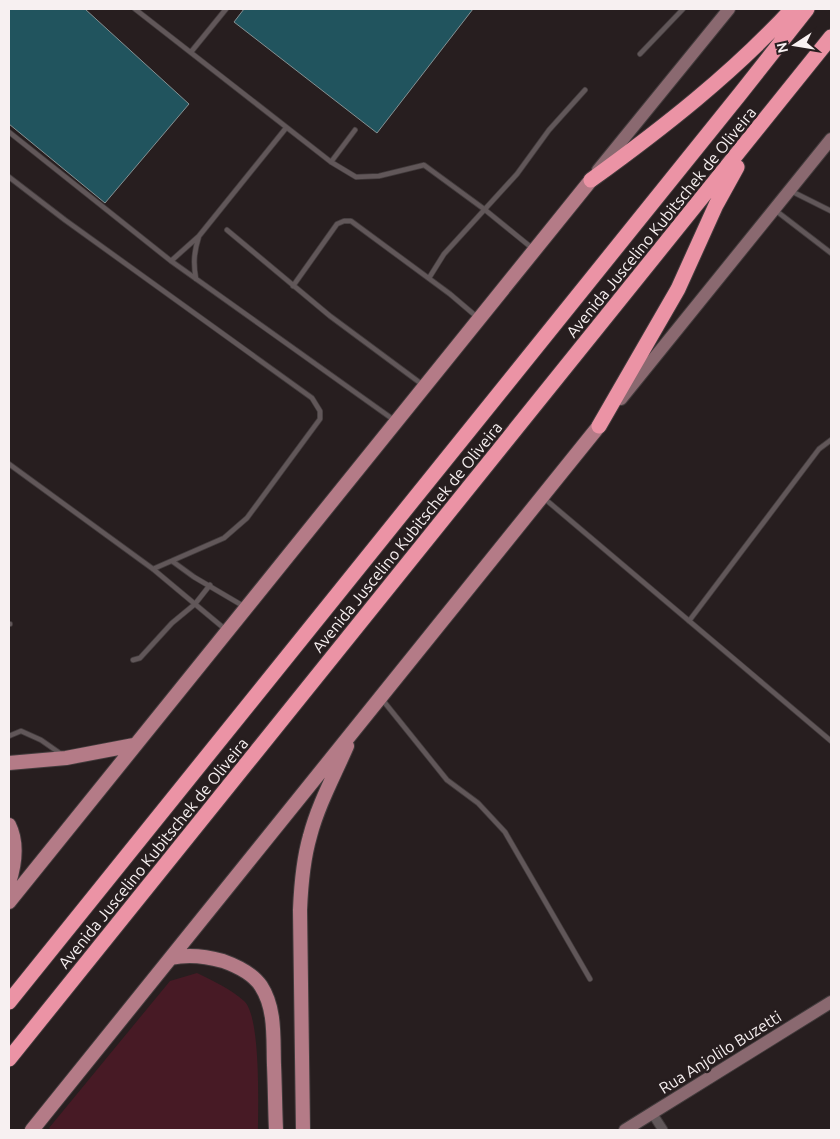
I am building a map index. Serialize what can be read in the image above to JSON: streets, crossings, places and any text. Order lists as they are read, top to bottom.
{
  "streets": {
    "highway": ["Avenida Juscelino Kubitschek de Oliveira"],
    "main road": ["Rua Anjolilo Buzetti"]
  },
  "north": "left"
}
